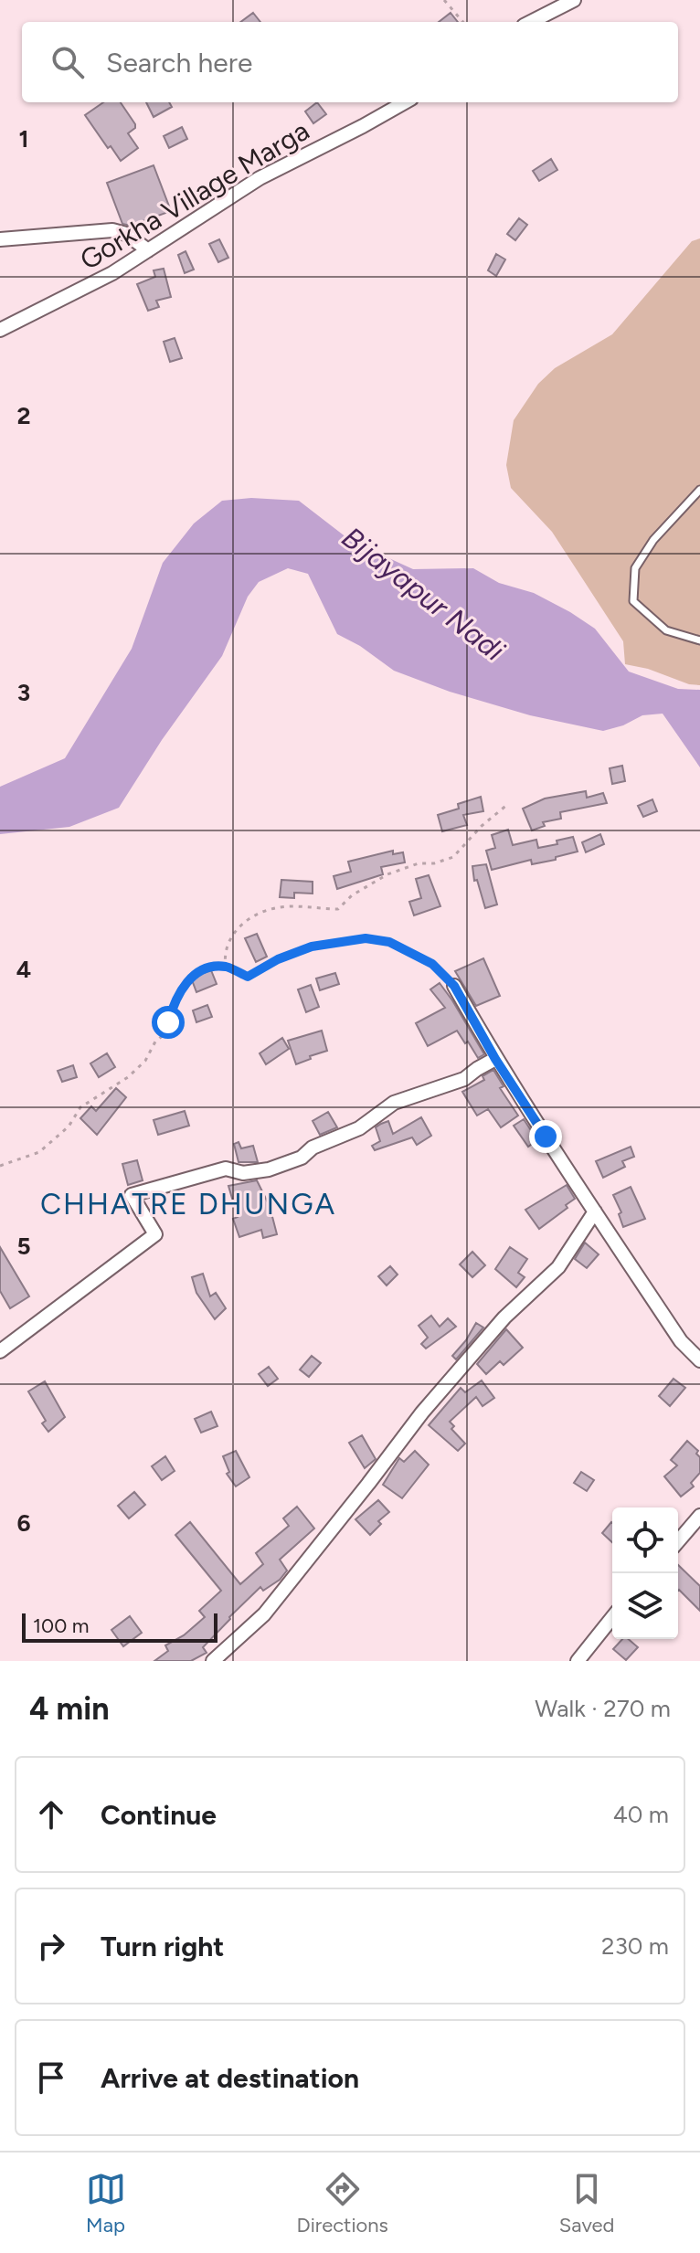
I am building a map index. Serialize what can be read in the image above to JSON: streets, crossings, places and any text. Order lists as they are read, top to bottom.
{
  "streets": {
    "street": ["Gorkha Village Marga"]
  },
  "districts": ["CHHATRE DHUNGA"],
  "water": ["Bijayapur Nadi"],
  "scale_bar": "100 m",
  "page": {
    "search": "Search here",
    "scale": "100 m",
    "heading": ["4 min", "Walk · 270 m"],
    "list": [
      ["Continue", "40 m"],
      ["Turn right", "230 m"],
      "Arrive at destination"
    ],
    "nav": ["Map", "Directions", "Saved"]
  },
  "grid": {
    "rows": [
      "1",
      "2",
      "3",
      "4",
      "5",
      "6"
    ]
  }
}
